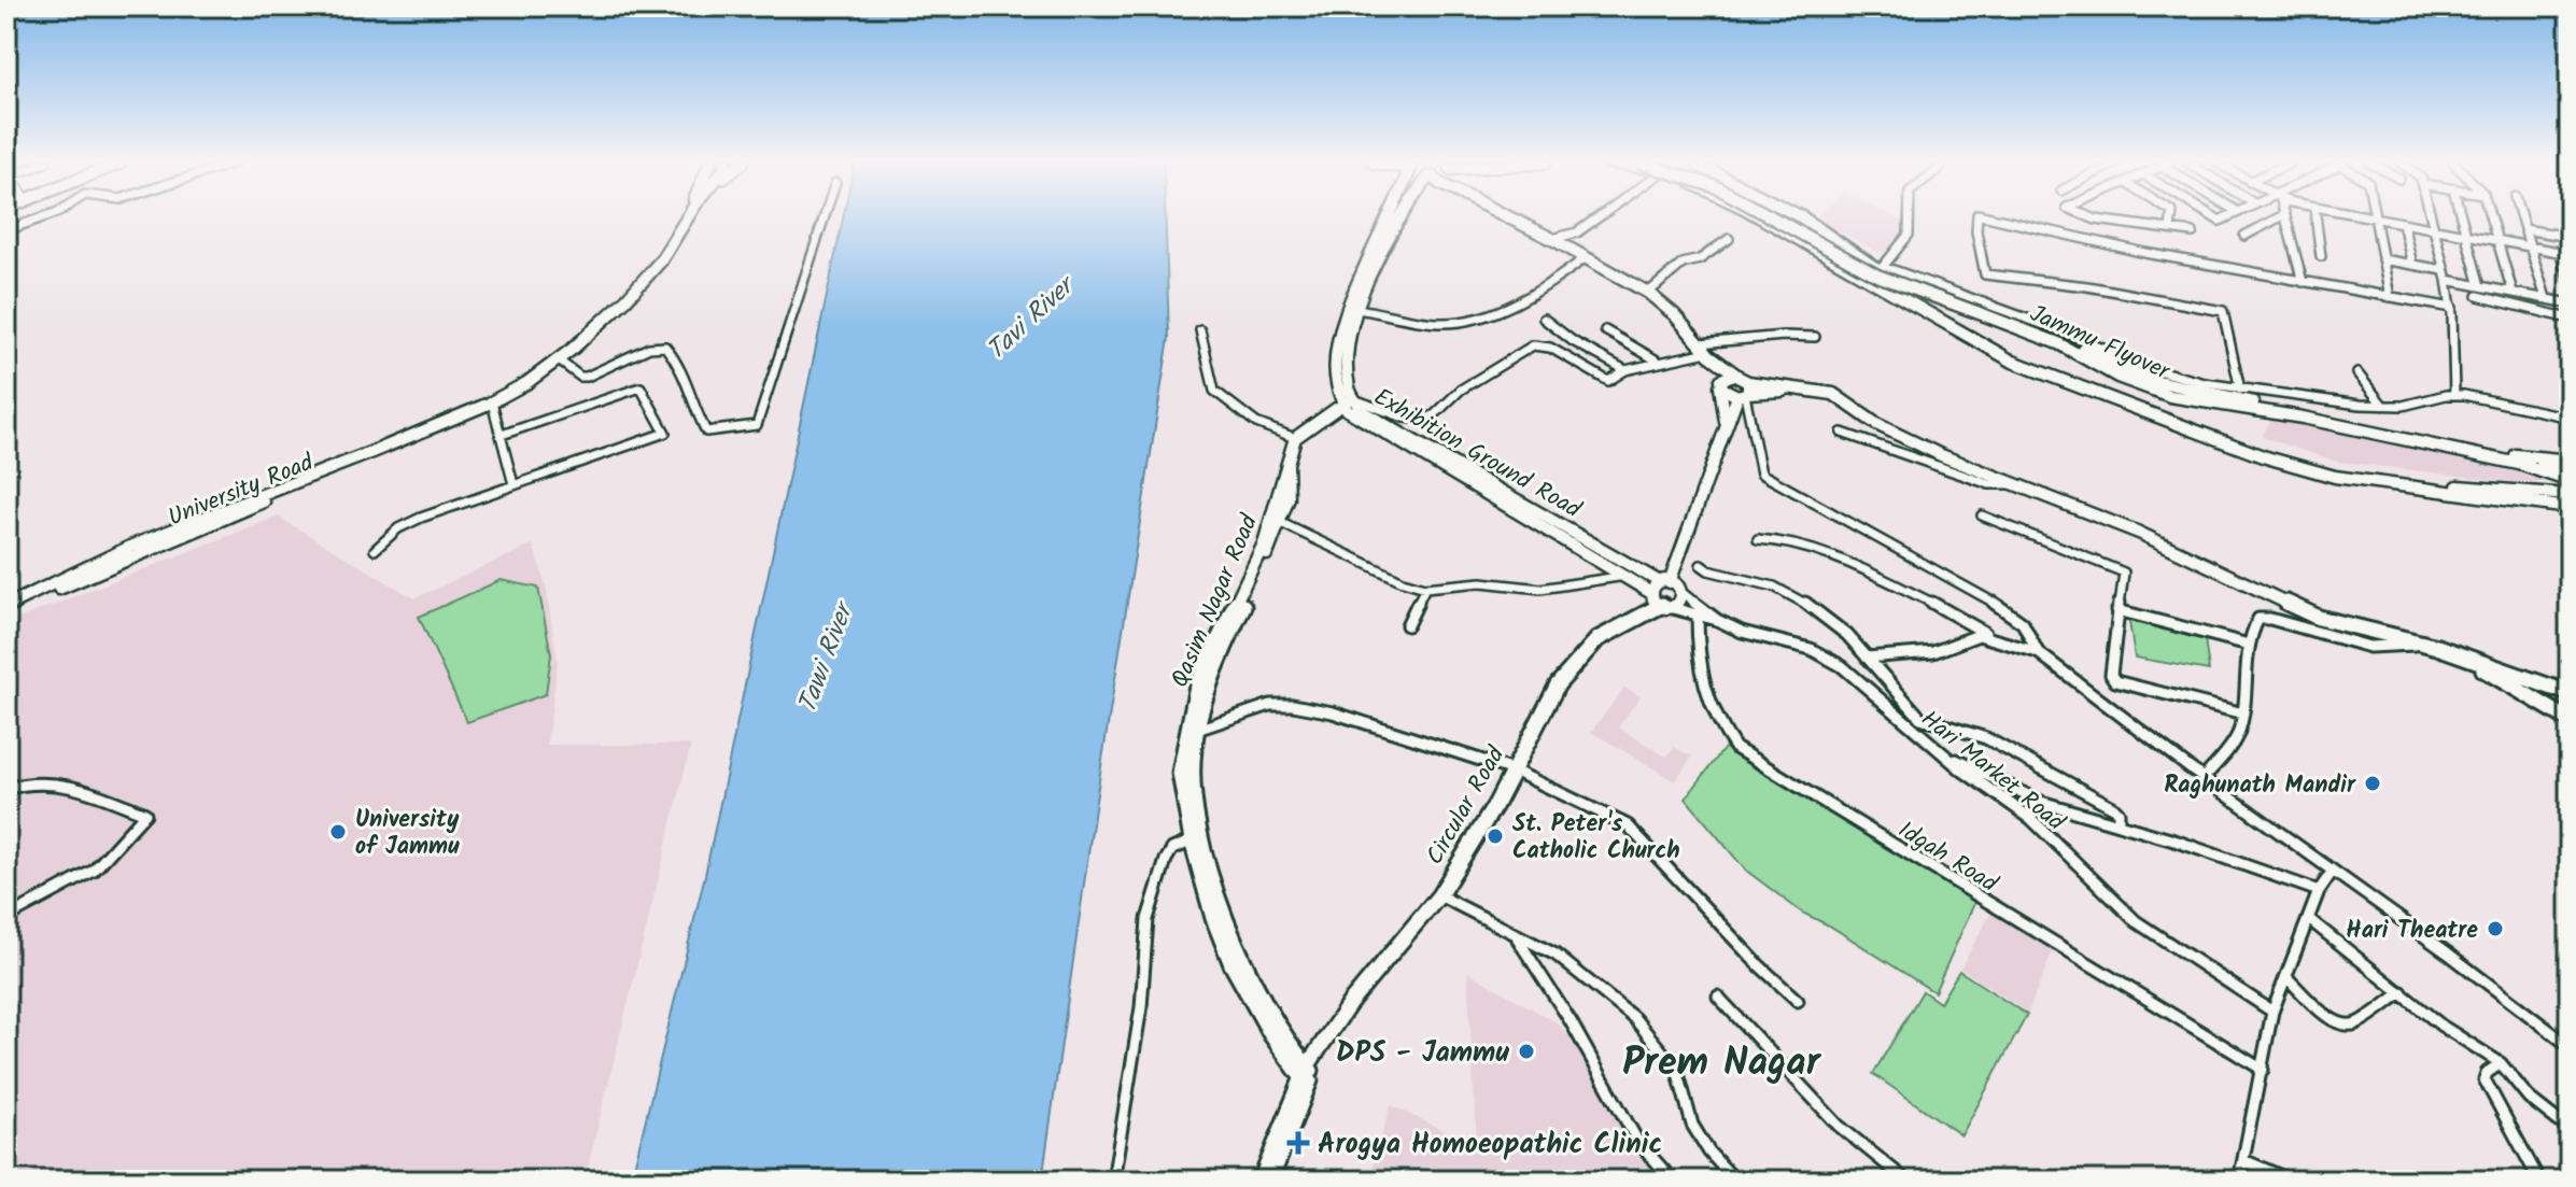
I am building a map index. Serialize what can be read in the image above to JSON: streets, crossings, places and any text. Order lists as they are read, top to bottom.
{
  "streets": {
    "main road": [
      "Jammu Flyover",
      "Exhibition Ground Road",
      "University Road",
      "Qasim Nagar Road",
      "Circular Road"
    ],
    "street": ["Hari Market Road", "Idgah Road"]
  },
  "crossings": [
    ["Exhibition Ground Road", "Circular Road"],
    ["Qasim Nagar Road", "Circular Road"]
  ],
  "districts": ["Prem Nagar"],
  "water": ["Tavi River", "Tawi River"],
  "places": {
    "other": [
      "Raghunath Mandir",
      "University of Jammu",
      "St. Peter's Catholic Church",
      "Hari Theatre",
      "DPS - Jammu"
    ],
    "health": ["Arogya Homoeopathic Clinic"]
  }
}
